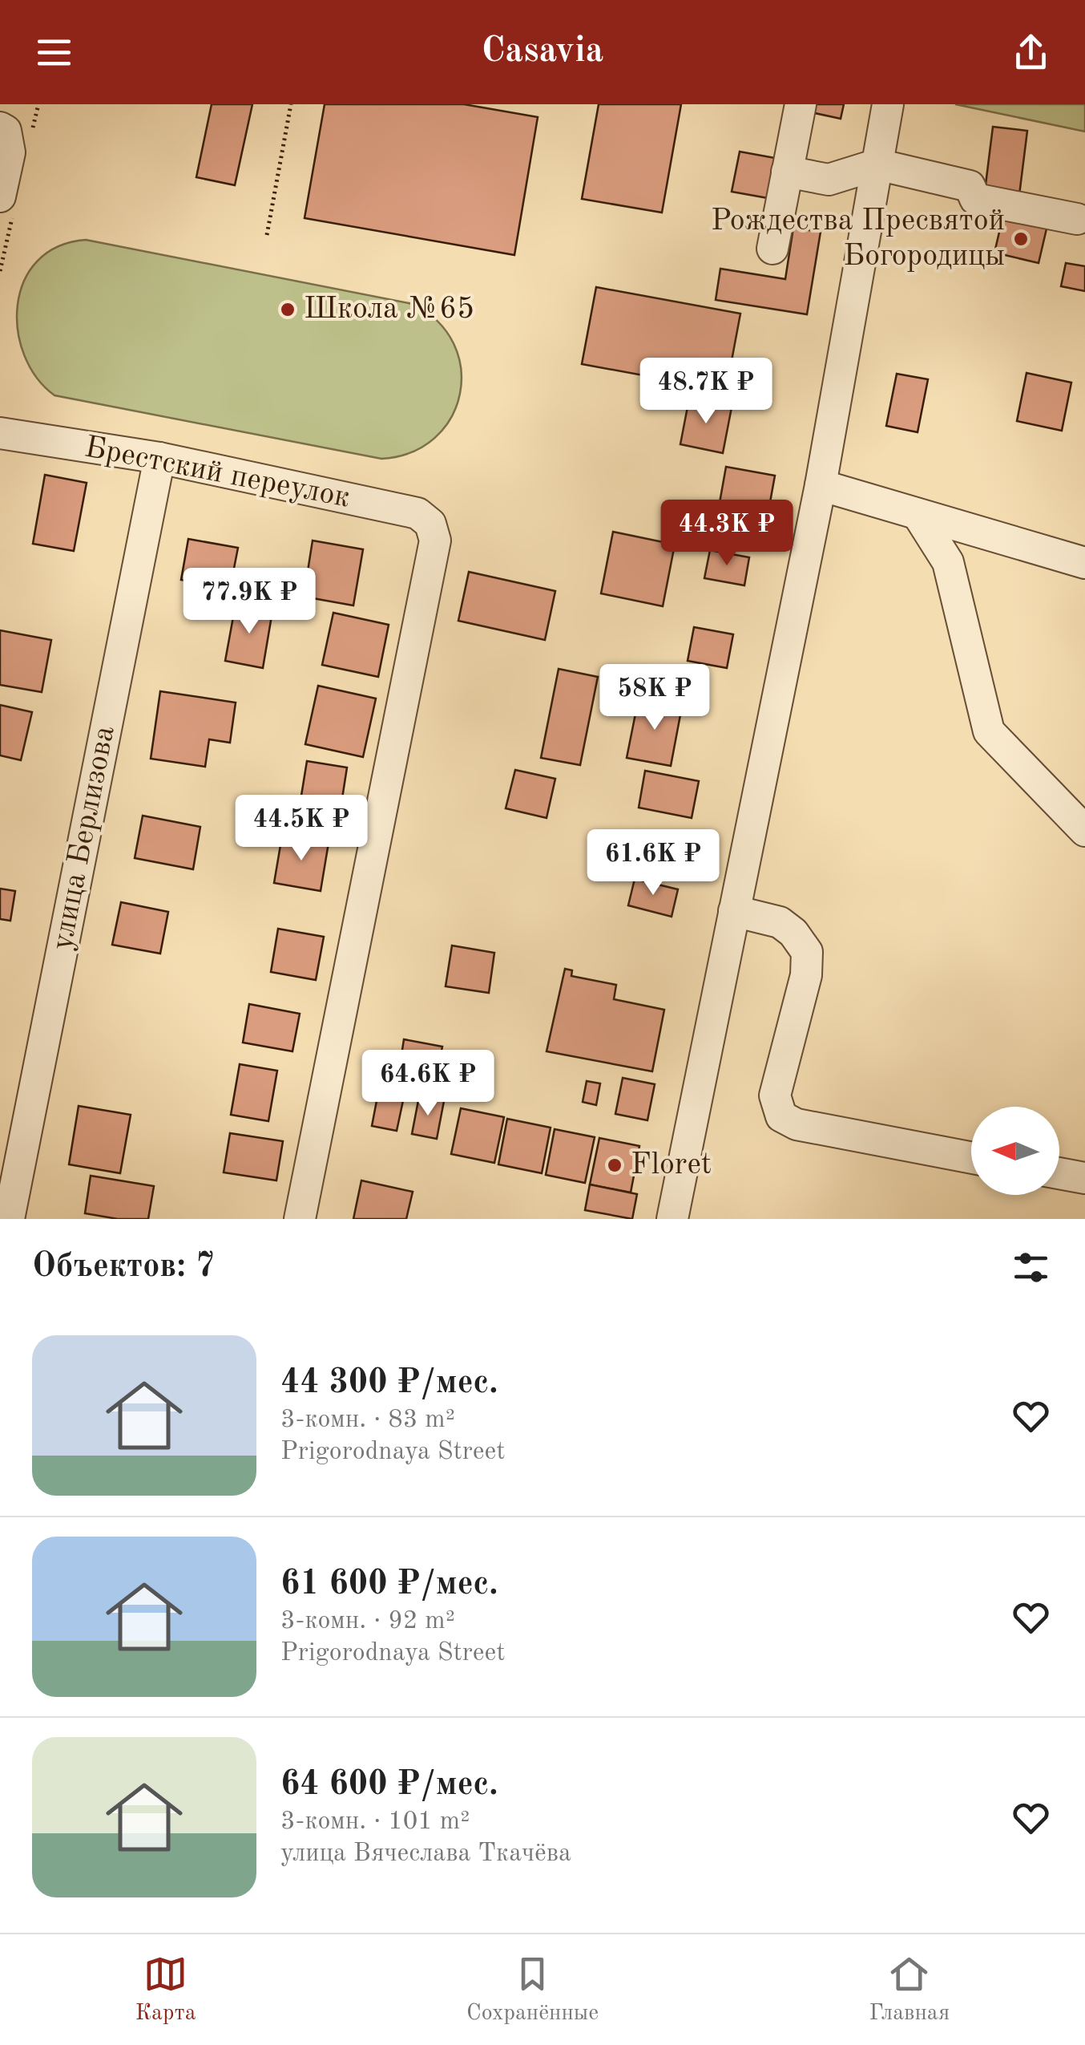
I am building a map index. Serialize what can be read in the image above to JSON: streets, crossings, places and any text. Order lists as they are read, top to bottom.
{
  "streets": {
    "street": ["Брестский переулок", "улица Берлизова"]
  },
  "crossings": [
    ["Брестский переулок", "улица Берлизова"]
  ],
  "places": ["Рождества Пресвятой Богородицы", "Школа №65", "Floret"],
  "north": "left",
  "page": {
    "header": "Casavia",
    "price": [
      "48.7K ₽",
      "44.3K ₽",
      "77.9K ₽",
      "58K ₽",
      "44.5K ₽",
      "61.6K ₽",
      "64.6K ₽"
    ],
    "heading": "Объектов: 7",
    "list": [
      {
        "name": "44 300 ₽/мес.",
        "note": "3-комн. · 83 m² · Prigorodnaya Street"
      },
      {
        "name": "61 600 ₽/мес.",
        "note": "3-комн. · 92 m² · Prigorodnaya Street"
      },
      {
        "name": "64 600 ₽/мес.",
        "note": "3-комн. · 101 m² · улица Вячеслава Ткачёва"
      }
    ],
    "tabs": ["Карта", "Сохранённые", "Главная"]
  }
}
